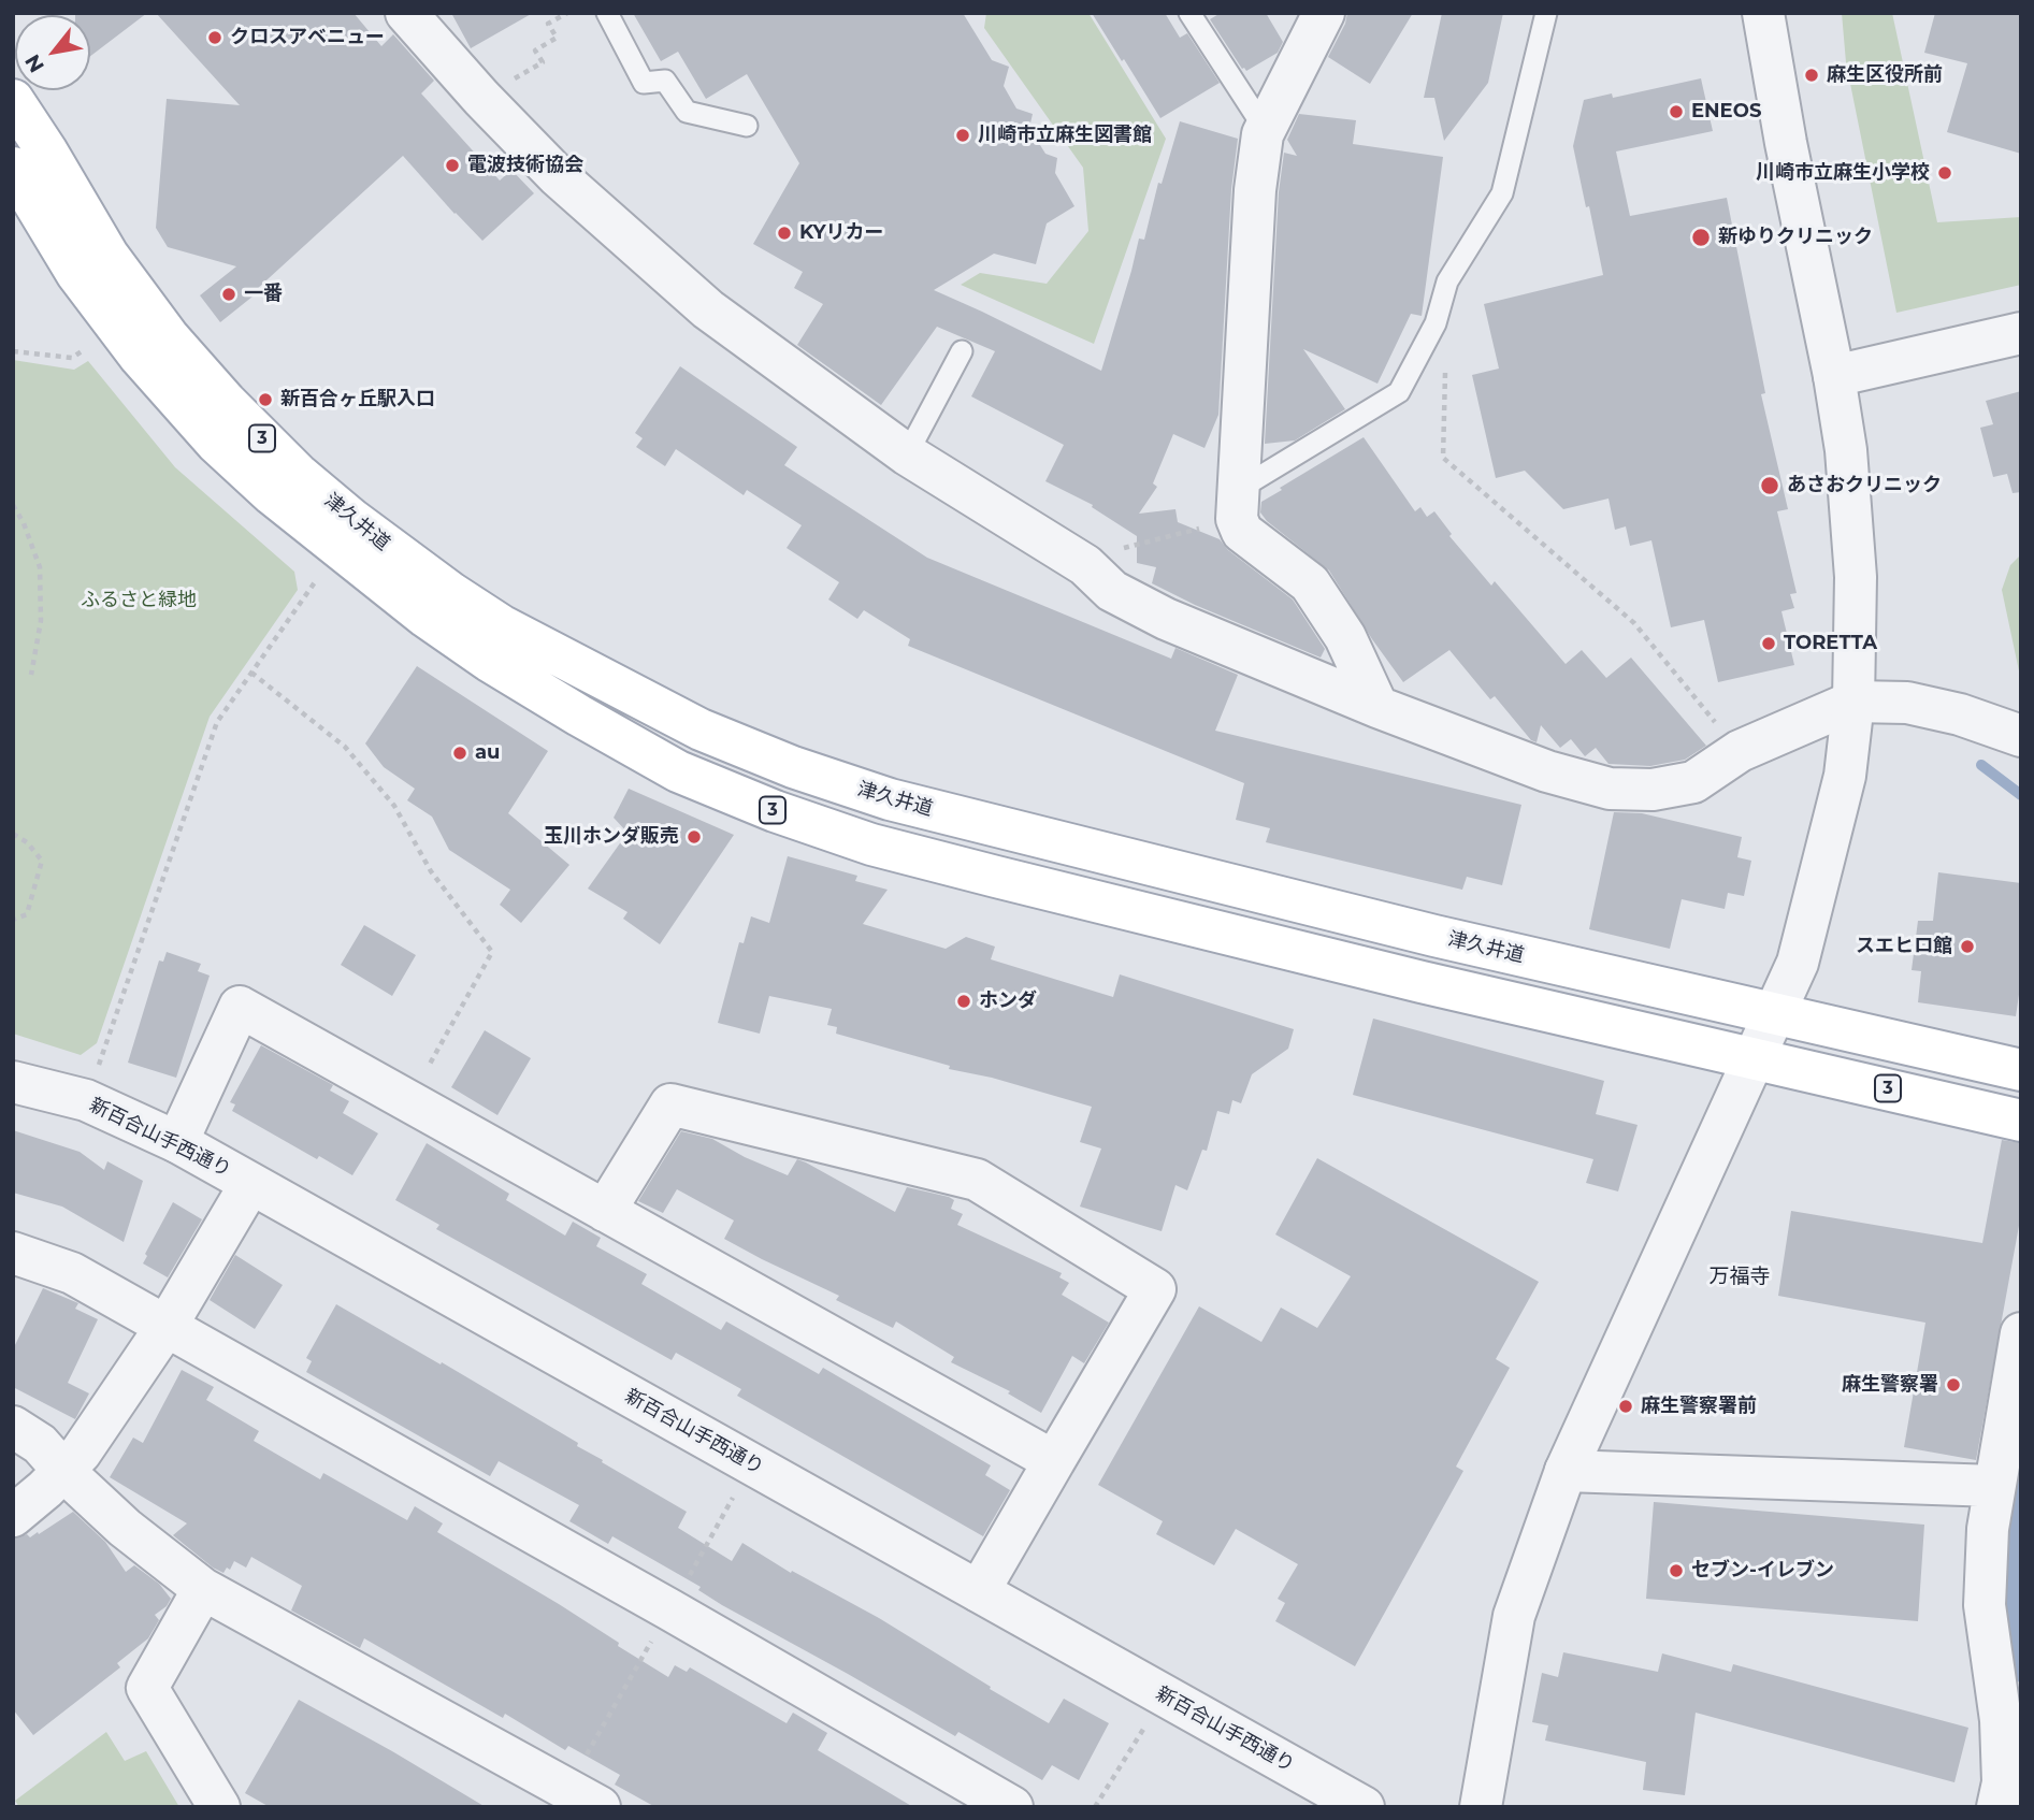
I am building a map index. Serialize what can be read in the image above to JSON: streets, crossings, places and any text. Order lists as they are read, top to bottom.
{
  "streets": {
    "main road": ["3", "津久井道"],
    "street": ["新百合山手西通り"]
  },
  "districts": ["万福寺"],
  "parks": ["ふるさと緑地"],
  "places": [
    "クロスアベニュー",
    "麻生区役所前",
    "ENEOS",
    "川崎市立麻生図書館",
    "電波技術協会",
    "川崎市立麻生小学校",
    "KYリカー",
    "新ゆりクリニック",
    "一番",
    "新百合ヶ丘駅入口",
    "あさおクリニック",
    "TORETTA",
    "au",
    "玉川ホンダ販売",
    "スエヒロ館",
    "ホンダ",
    "麻生警察署",
    "麻生警察署前",
    "セブン-イレブン"
  ],
  "north": "bottom left"
}
